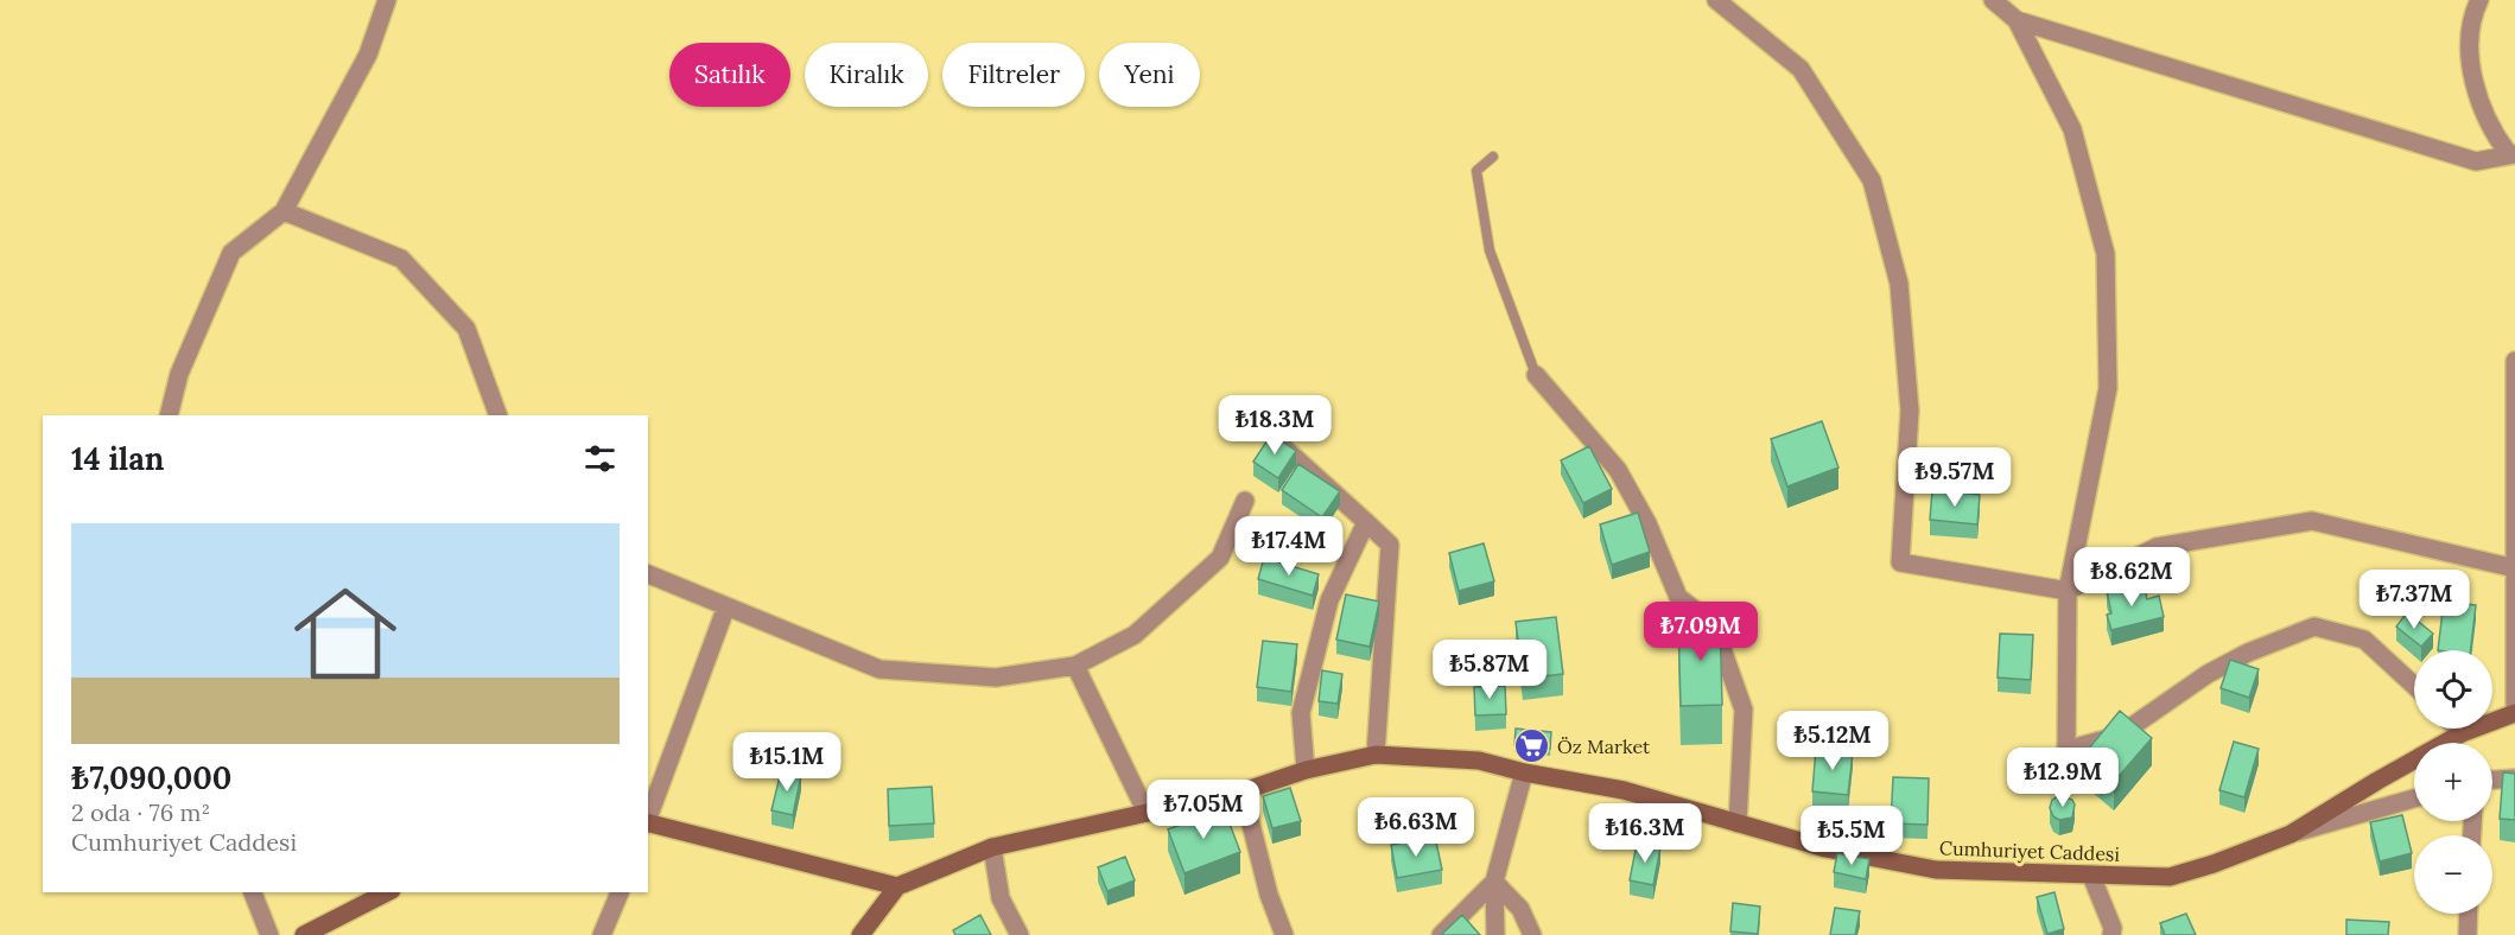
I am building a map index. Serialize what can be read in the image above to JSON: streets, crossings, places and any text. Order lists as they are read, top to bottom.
{
  "streets": {
    "street": ["Cumhuriyet Caddesi"]
  },
  "places": {
    "supermarket": ["Öz Market"]
  },
  "page": {
    "chip": [
      "Satılık",
      "Kiralık",
      "Filtreler",
      "Yeni"
    ],
    "price": [
      "₺18.3M",
      "₺9.57M",
      "₺17.4M",
      "₺8.62M",
      "₺7.37M",
      "₺7.09M",
      "₺5.87M",
      "₺5.12M",
      "₺15.1M",
      "₺12.9M",
      "₺7.05M",
      "₺6.63M",
      "₺16.3M",
      "₺5.5M"
    ],
    "heading": "14 ilan",
    "list": [
      {
        "name": "₺7,090,000",
        "note": "2 oda · 76 m² · Cumhuriyet Caddesi"
      }
    ],
    "map_buttons": ["+", "−"]
  }
}
